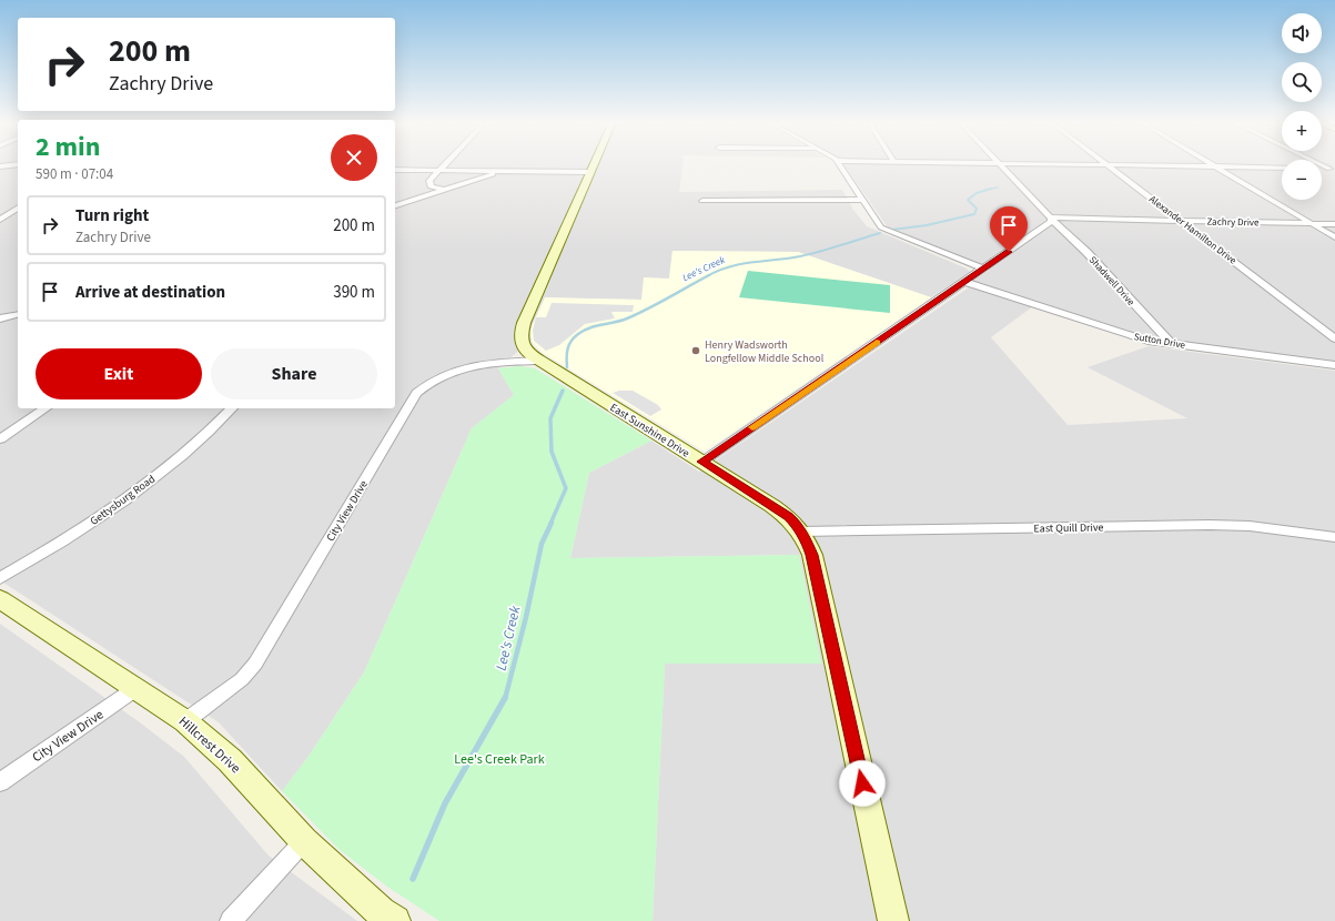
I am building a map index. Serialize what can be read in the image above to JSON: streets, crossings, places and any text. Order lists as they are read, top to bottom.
{
  "streets": {
    "street": [
      "Zachry Drive",
      "Alexander Hamilton Drive",
      "Shadwell Drive",
      "Sutton Drive",
      "East Sunshine Drive",
      "Gettysburg Road",
      "City View Drive",
      "East Quill Drive",
      "Hillcrest Drive"
    ]
  },
  "crossings": [
    ["Zachry Drive", "Alexander Hamilton Drive"],
    ["Zachry Drive", "Shadwell Drive"],
    ["Shadwell Drive", "Sutton Drive"],
    ["East Sunshine Drive", "City View Drive"],
    ["East Sunshine Drive", "East Quill Drive"],
    ["City View Drive", "Hillcrest Drive"]
  ],
  "water": ["Lee's Creek"],
  "parks": ["Lee's Creek Park"],
  "places": ["Henry Wadsworth Longfellow Middle School"],
  "page": {
    "map_buttons": ["+", "−"],
    "turn": ["200 m", "Zachry Drive"],
    "heading": ["2 min", "590 m · 07:04"],
    "list": [
      {
        "name": "Turn right",
        "note": "Zachry Drive",
        "value": "200 m"
      },
      {
        "name": "Arrive at destination",
        "value": "390 m"
      }
    ],
    "buttons": ["Exit", "Share"]
  }
}
